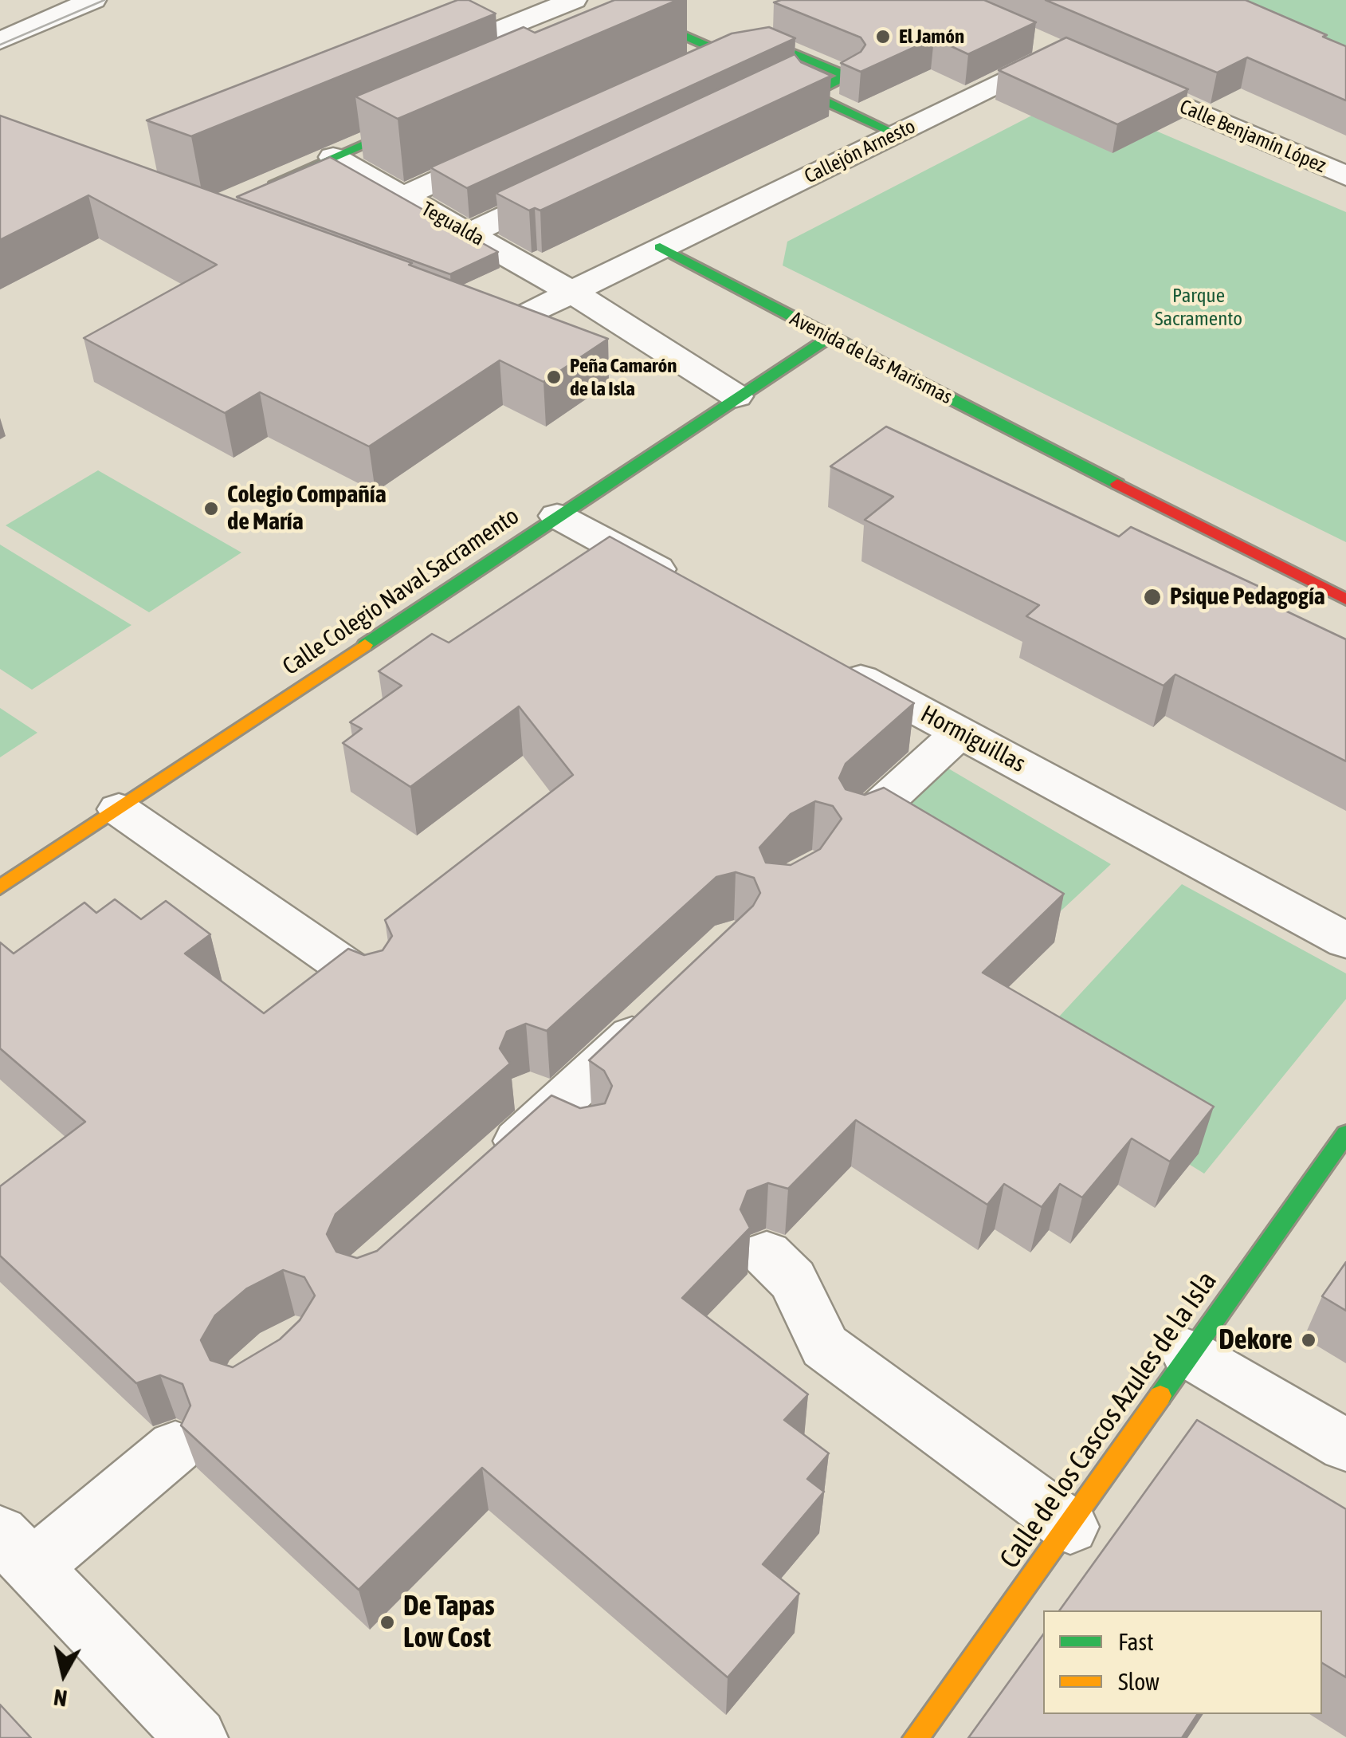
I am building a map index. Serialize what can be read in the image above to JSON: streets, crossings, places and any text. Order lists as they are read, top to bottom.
{
  "streets": {
    "street": [
      "Calle Benjamín López",
      "Callejón Arnesto",
      "Tegualda",
      "Avenida de las Marismas",
      "Calle Colegio Naval Sacramento",
      "Hormiguillas",
      "Calle de los Cascos Azules de la Isla"
    ]
  },
  "crossings": [
    ["Callejón Arnesto", "Avenida de las Marismas"],
    ["Avenida de las Marismas", "Calle Colegio Naval Sacramento"]
  ],
  "parks": ["Parque Sacramento"],
  "places": [
    "El Jamón",
    "Peña Camarón de la Isla",
    "Colegio Compañía de María",
    "Psique Pedagogía",
    "Dekore",
    "De Tapas Low Cost"
  ],
  "legend": ["Fast", "Slow"],
  "north": "bottom"
}
